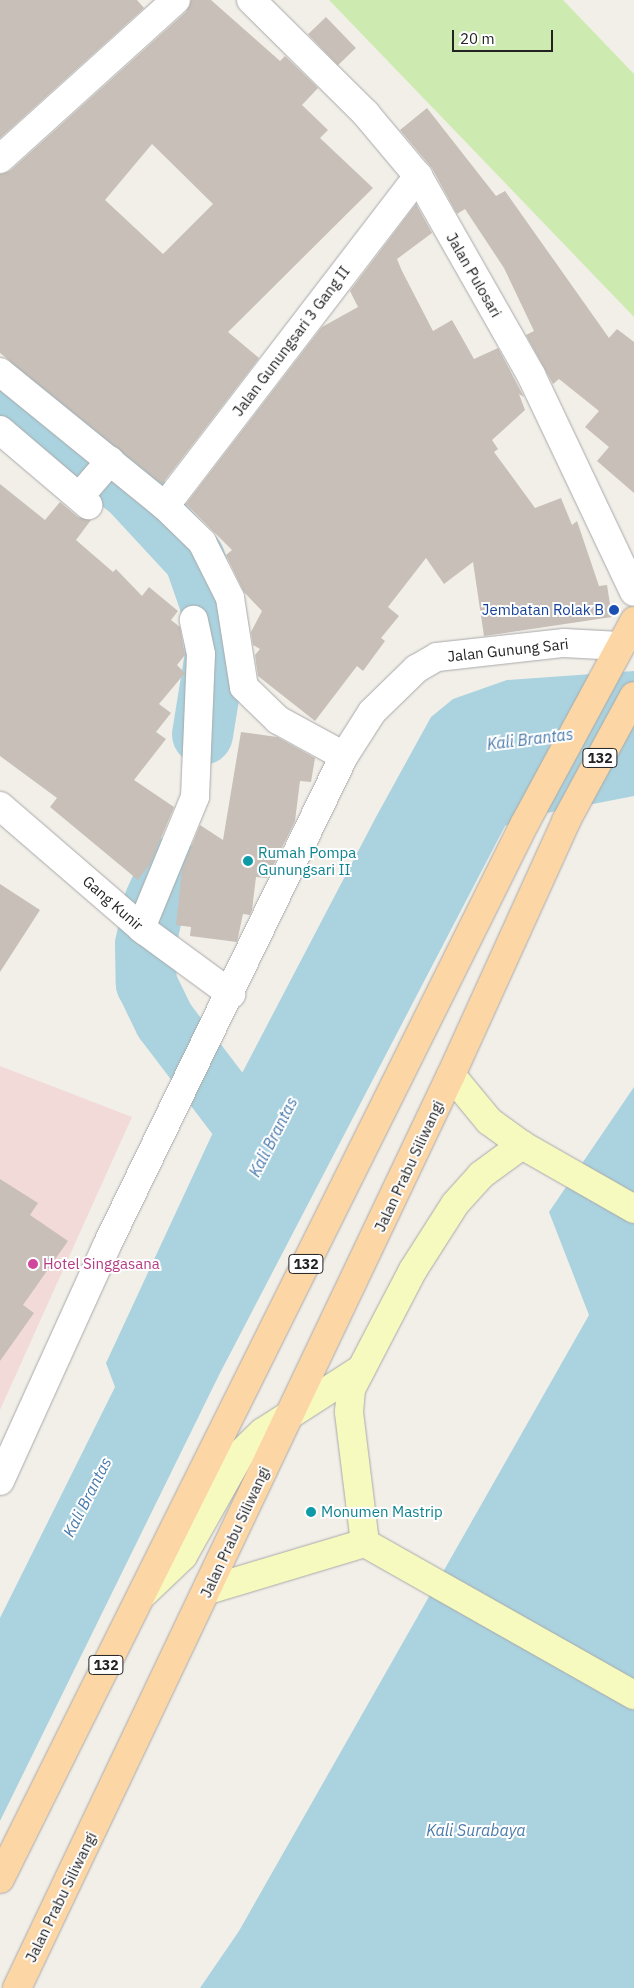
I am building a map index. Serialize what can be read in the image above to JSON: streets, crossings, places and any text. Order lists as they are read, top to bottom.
{
  "streets": {
    "main road": ["132", "Jalan Prabu Siliwangi"],
    "street": [
      "Jalan Pulosari",
      "Jalan Gunungsari 3 Gang II",
      "Jalan Gunung Sari",
      "Gang Kunir"
    ]
  },
  "crossings": [
    ["Jalan Pulosari", "Jalan Gunungsari 3 Gang II"],
    ["Jalan Gunung Sari", "132"],
    ["Jalan Gunung Sari", "Gang Kunir"],
    ["132", "Jalan Prabu Siliwangi"]
  ],
  "water": ["Kali Brantas", "Kali Surabaya"],
  "places": [
    "Jembatan Rolak B",
    "Rumah Pompa Gunungsari II",
    "Hotel Singgasana",
    "Monumen Mastrip"
  ],
  "scale_bar": "20 m"
}
